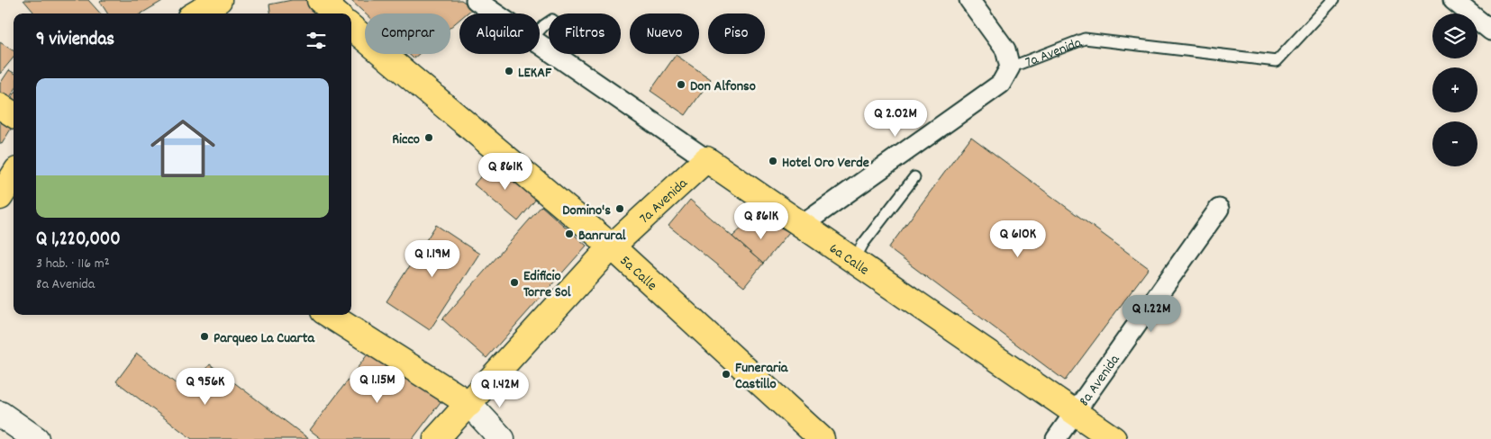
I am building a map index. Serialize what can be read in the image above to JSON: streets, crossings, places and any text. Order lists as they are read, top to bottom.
{
  "streets": {
    "main road": ["7a Avenida", "6a Calle", "5a Calle"],
    "street": ["8a Avenida"]
  },
  "crossings": [
    ["7a Avenida", "6a Calle"],
    ["7a Avenida", "5a Calle"],
    ["6a Calle", "8a Avenida"]
  ],
  "places": [
    "LEKAF",
    "Don Alfonso",
    "Ricco",
    "Hotel Oro Verde",
    "Domino's",
    "Banrural",
    "Edificio Torre Sol",
    "Parqueo La Cuarta",
    "Funeraria Castillo"
  ],
  "page": {
    "map_buttons": ["+", "−"],
    "chip": [
      "Comprar",
      "Alquilar",
      "Filtros",
      "Nuevo",
      "Piso"
    ],
    "heading": "9 viviendas",
    "list": [
      {
        "name": "Q 1,220,000",
        "note": "3 hab. · 116 m² · 8a Avenida"
      }
    ],
    "price": [
      "Q 2.02M",
      "Q 861K",
      "Q 861K",
      "Q 610K",
      "Q 1.19M",
      "Q 1.22M",
      "Q 1.15M",
      "Q 956K",
      "Q 1.42M"
    ]
  }
}
